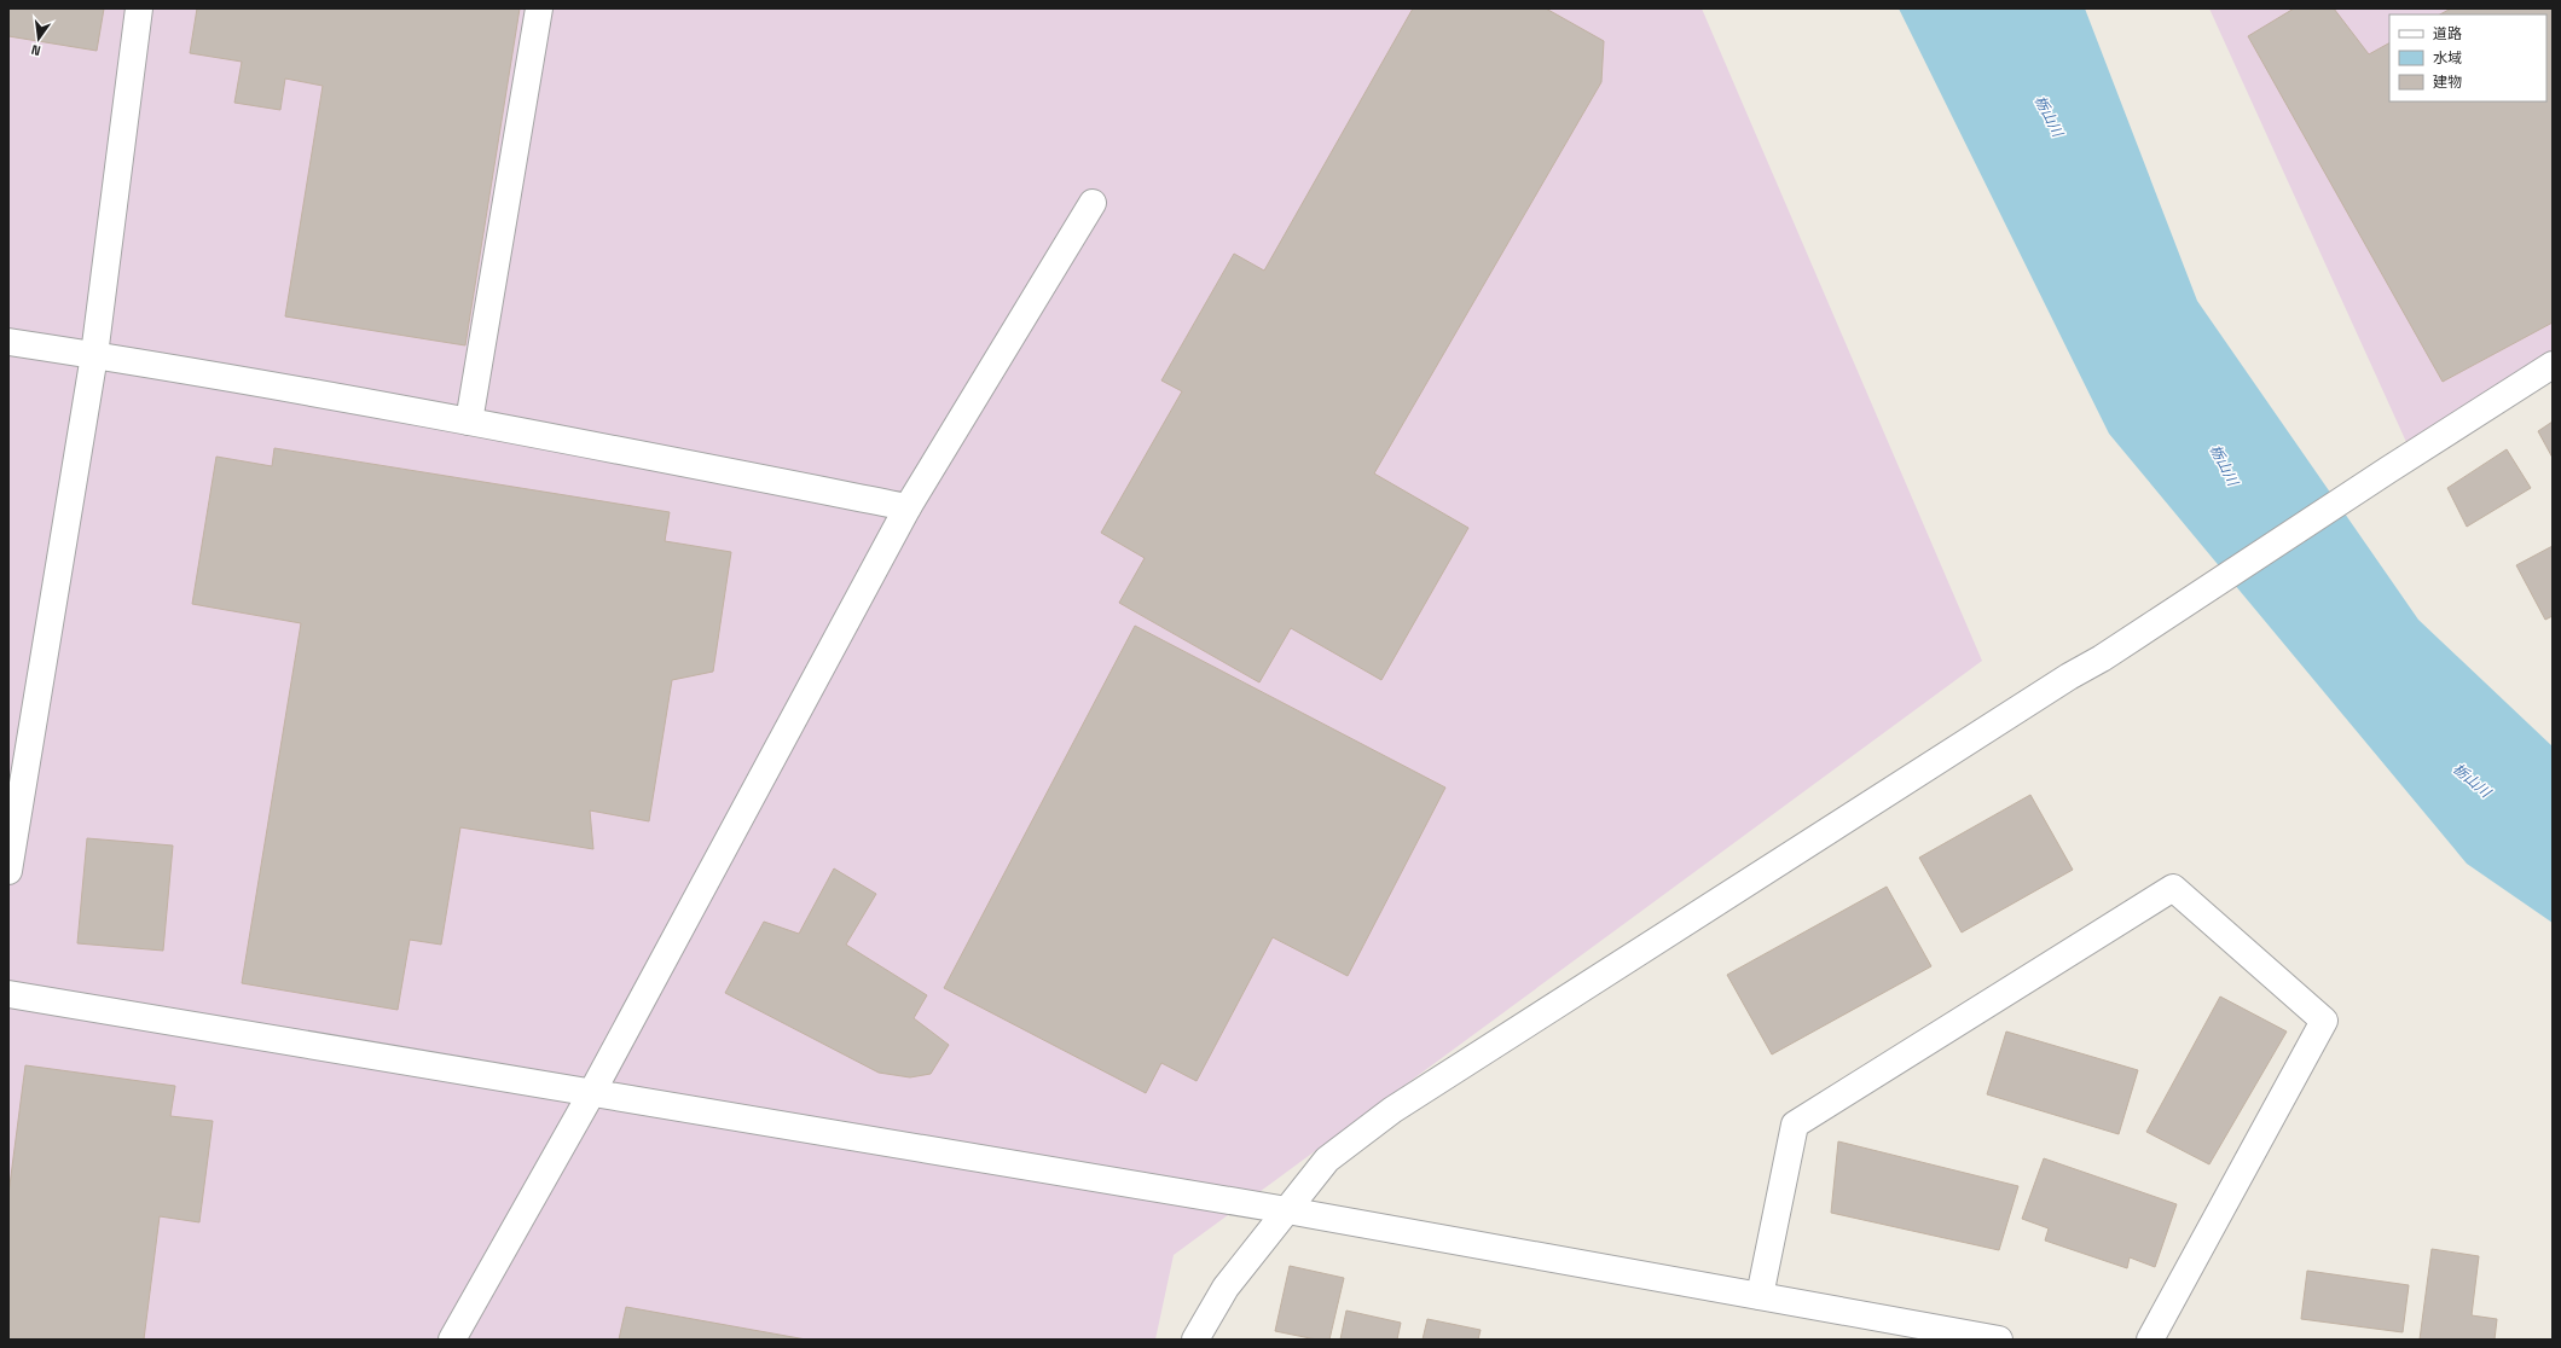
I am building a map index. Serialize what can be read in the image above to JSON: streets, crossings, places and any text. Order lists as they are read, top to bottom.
{
  "water": ["栃山川"],
  "legend": ["道路", "水域", "建物"],
  "north": "bottom"
}
